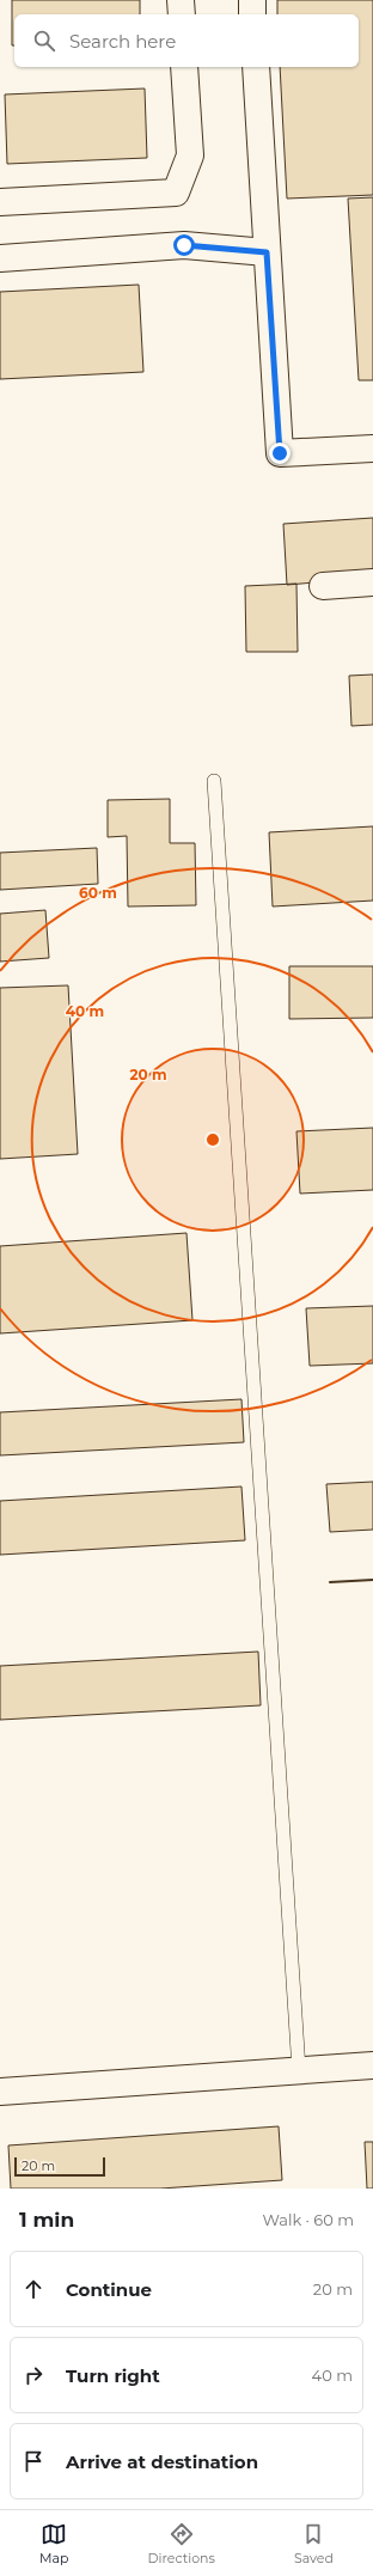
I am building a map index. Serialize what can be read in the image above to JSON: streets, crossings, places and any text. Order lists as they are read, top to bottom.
{
  "scale_bar": "20 m",
  "page": {
    "search": "Search here",
    "scale": "20 m",
    "heading": ["1 min", "Walk · 60 m"],
    "list": [
      ["Continue", "20 m"],
      ["Turn right", "40 m"],
      "Arrive at destination"
    ],
    "nav": ["Map", "Directions", "Saved"]
  },
  "rings": ["60 m", "40 m", "20 m"]
}
